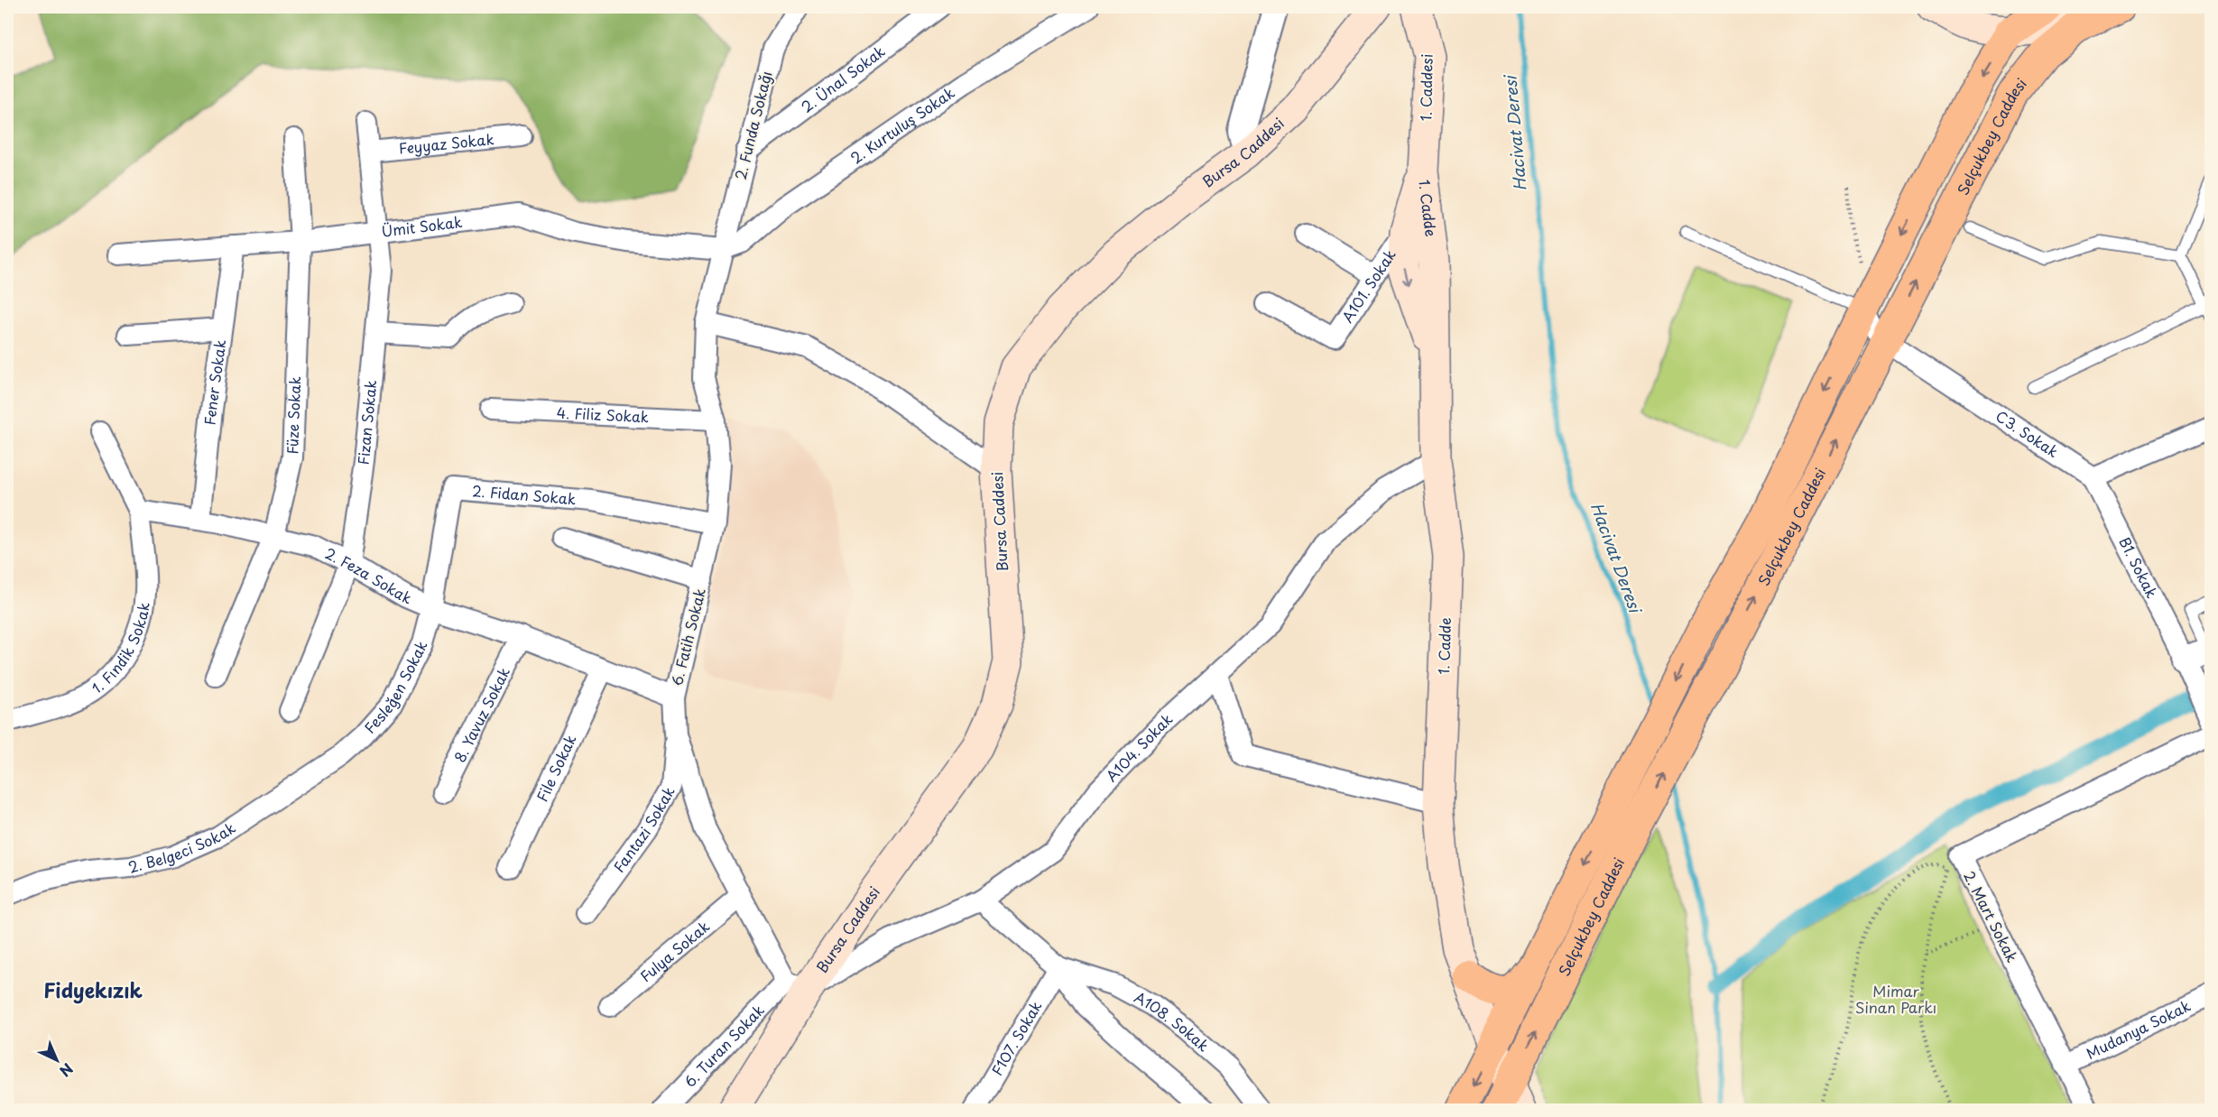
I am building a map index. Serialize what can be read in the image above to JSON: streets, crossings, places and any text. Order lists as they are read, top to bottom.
{
  "streets": {
    "main road": [
      "1. Caddesi",
      "Selçukbey Caddesi",
      "Bursa Caddesi",
      "1. Cadde"
    ],
    "street": [
      "2. Ünal Sokak",
      "2. Funda Sokağı",
      "2. Kurtuluş Sokak",
      "Feyyaz Sokak",
      "Ümit Sokak",
      "A101. Sokak",
      "Fener Sokak",
      "Füze Sokak",
      "4. Filiz Sokak",
      "Fizan Sokak",
      "C3. Sokak",
      "2. Fidan Sokak",
      "B1. Sokak",
      "2. Feza Sokak",
      "6. Fatih Sokak",
      "1. Fındik Sokak",
      "Fesleğen Sokak",
      "8. Yavuz Sokak",
      "A104. Sokak",
      "File Sokak",
      "Fantazi Sokak",
      "2. Belgeci Sokak",
      "2. Mart Sokak",
      "Fulya Sokak",
      "A108. Sokak",
      "Mudanya Sokak",
      "F107. Sokak",
      "6. Turan Sokak"
    ]
  },
  "crossings": [
    ["2. Ünal Sokak", "2. Funda Sokağı"],
    ["1. Caddesi", "1. Cadde"],
    ["2. Funda Sokağı", "2. Kurtuluş Sokak"],
    ["2. Funda Sokağı", "Ümit Sokak"],
    ["2. Funda Sokağı", "6. Fatih Sokak"],
    ["2. Kurtuluş Sokak", "Ümit Sokak"],
    ["2. Kurtuluş Sokak", "6. Fatih Sokak"],
    ["Selçukbey Caddesi", "1. Cadde"],
    ["Selçukbey Caddesi", "C3. Sokak"],
    ["Feyyaz Sokak", "Fizan Sokak"],
    ["Bursa Caddesi", "6. Fatih Sokak"],
    ["Bursa Caddesi", "A104. Sokak"],
    ["Bursa Caddesi", "6. Turan Sokak"],
    ["1. Cadde", "A104. Sokak"],
    ["Ümit Sokak", "Fener Sokak"],
    ["Ümit Sokak", "Füze Sokak"],
    ["Ümit Sokak", "Fizan Sokak"],
    ["Ümit Sokak", "6. Fatih Sokak"],
    ["Fener Sokak", "2. Feza Sokak"],
    ["Füze Sokak", "2. Feza Sokak"],
    ["4. Filiz Sokak", "6. Fatih Sokak"],
    ["Fizan Sokak", "2. Feza Sokak"],
    ["C3. Sokak", "B1. Sokak"],
    ["2. Fidan Sokak", "2. Feza Sokak"],
    ["2. Fidan Sokak", "6. Fatih Sokak"],
    ["2. Fidan Sokak", "Fesleğen Sokak"],
    ["2. Feza Sokak", "6. Fatih Sokak"],
    ["2. Feza Sokak", "1. Fındik Sokak"],
    ["2. Feza Sokak", "Fesleğen Sokak"],
    ["2. Feza Sokak", "8. Yavuz Sokak"],
    ["2. Feza Sokak", "File Sokak"],
    ["6. Fatih Sokak", "A104. Sokak"],
    ["6. Fatih Sokak", "Fantazi Sokak"],
    ["6. Fatih Sokak", "Fulya Sokak"],
    ["6. Fatih Sokak", "6. Turan Sokak"],
    ["Fesleğen Sokak", "2. Belgeci Sokak"],
    ["A104. Sokak", "A108. Sokak"],
    ["A104. Sokak", "6. Turan Sokak"],
    ["2. Mart Sokak", "Mudanya Sokak"],
    ["A108. Sokak", "F107. Sokak"]
  ],
  "districts": ["Fidyekızık"],
  "water": ["Hacivat Deresi"],
  "parks": ["Mimar Sinan Parkı"],
  "north": "bottom right"
}
